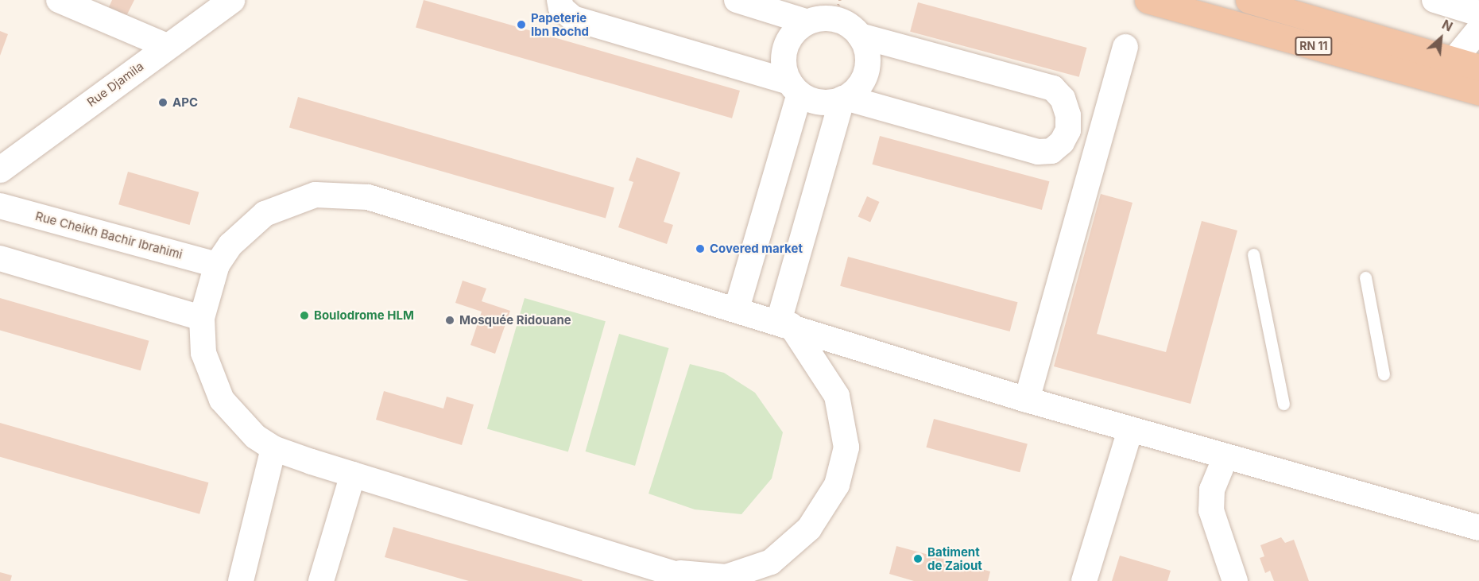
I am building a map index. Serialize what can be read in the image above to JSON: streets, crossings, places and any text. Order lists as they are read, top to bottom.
{
  "streets": {
    "highway": ["RN 11"],
    "street": ["Rue Djamila", "Rue Cheikh Bachir Ibrahimi"]
  },
  "places": [
    "Papeterie Ibn Rochd",
    "APC",
    "Covered market",
    "Boulodrome HLM",
    "Mosquée Ridouane",
    "Batiment de Zaiout"
  ],
  "north": "top right"
}
